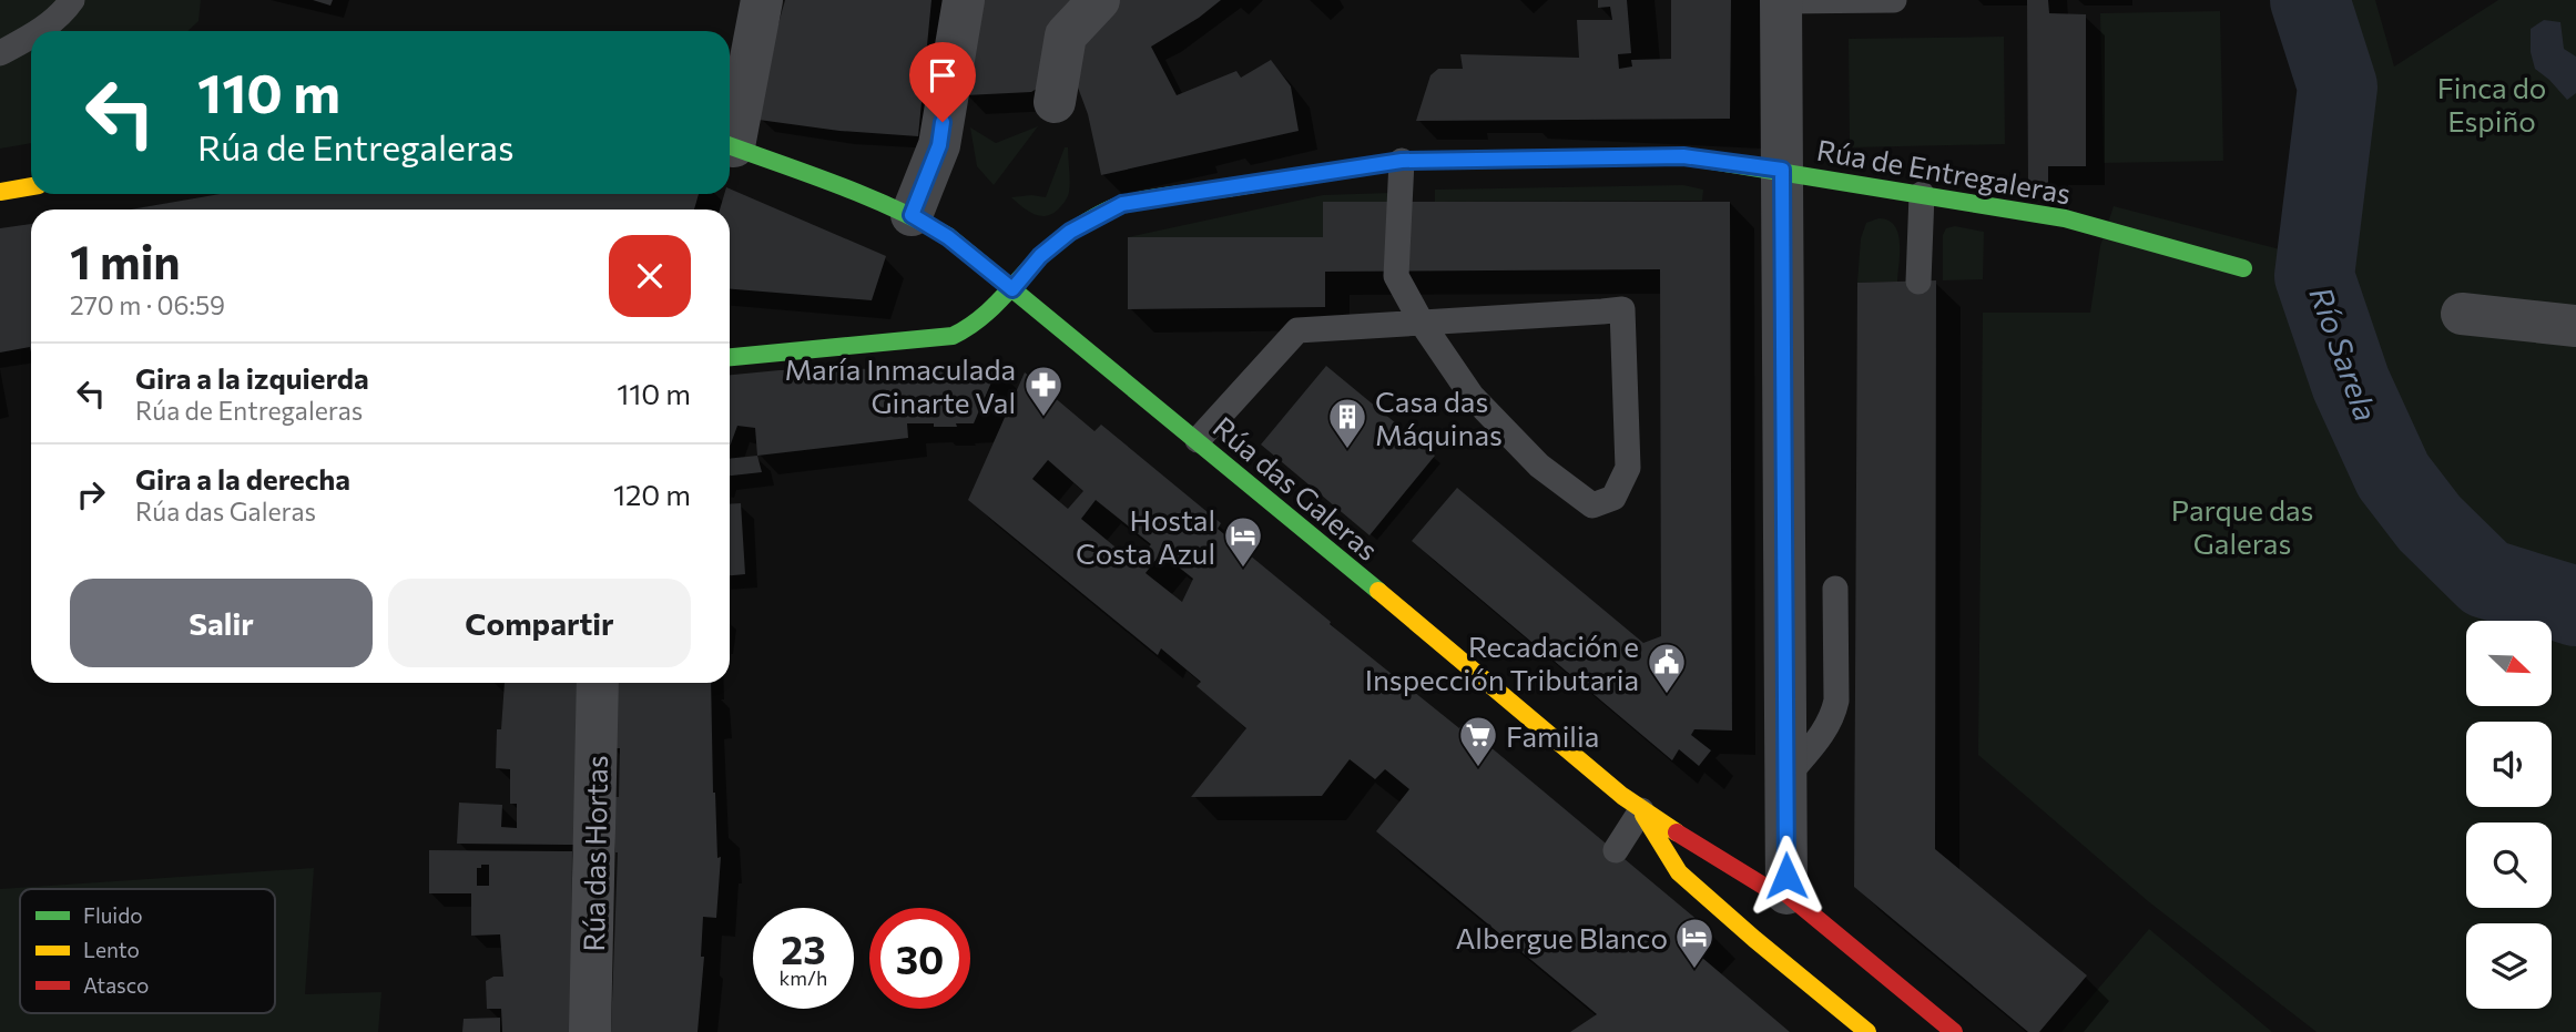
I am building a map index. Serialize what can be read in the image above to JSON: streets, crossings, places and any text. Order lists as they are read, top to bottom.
{
  "streets": {
    "street": ["Rúa de Entregaleras", "Rúa das Galeras", "Rúa das Hortas"]
  },
  "crossings": [
    ["Rúa de Entregaleras", "Rúa das Galeras"]
  ],
  "water": ["Río Sarela"],
  "parks": ["Finca do Espiño", "Parque das Galeras"],
  "places": {
    "pharmacy": ["María Inmaculada Ginarte Val"],
    "building": ["Casa das Máquinas"],
    "hotel": ["Hostal Costa Azul", "Albergue Blanco"],
    "public building": ["Recadación e Inspección Tributaria"],
    "supermarket": ["Familia"]
  },
  "legend": ["Fluido", "Lento", "Atasco"],
  "north": "bottom right",
  "page": {
    "turn": ["110 m", "Rúa de Entregaleras"],
    "heading": ["1 min", "270 m · 06:59"],
    "list": [
      {
        "name": "Gira a la izquierda",
        "note": "Rúa de Entregaleras",
        "value": "110 m"
      },
      {
        "name": "Gira a la derecha",
        "note": "Rúa das Galeras",
        "value": "120 m"
      }
    ],
    "buttons": ["Salir", "Compartir"],
    "speed": "23 km/h",
    "limit": "30"
  }
}
